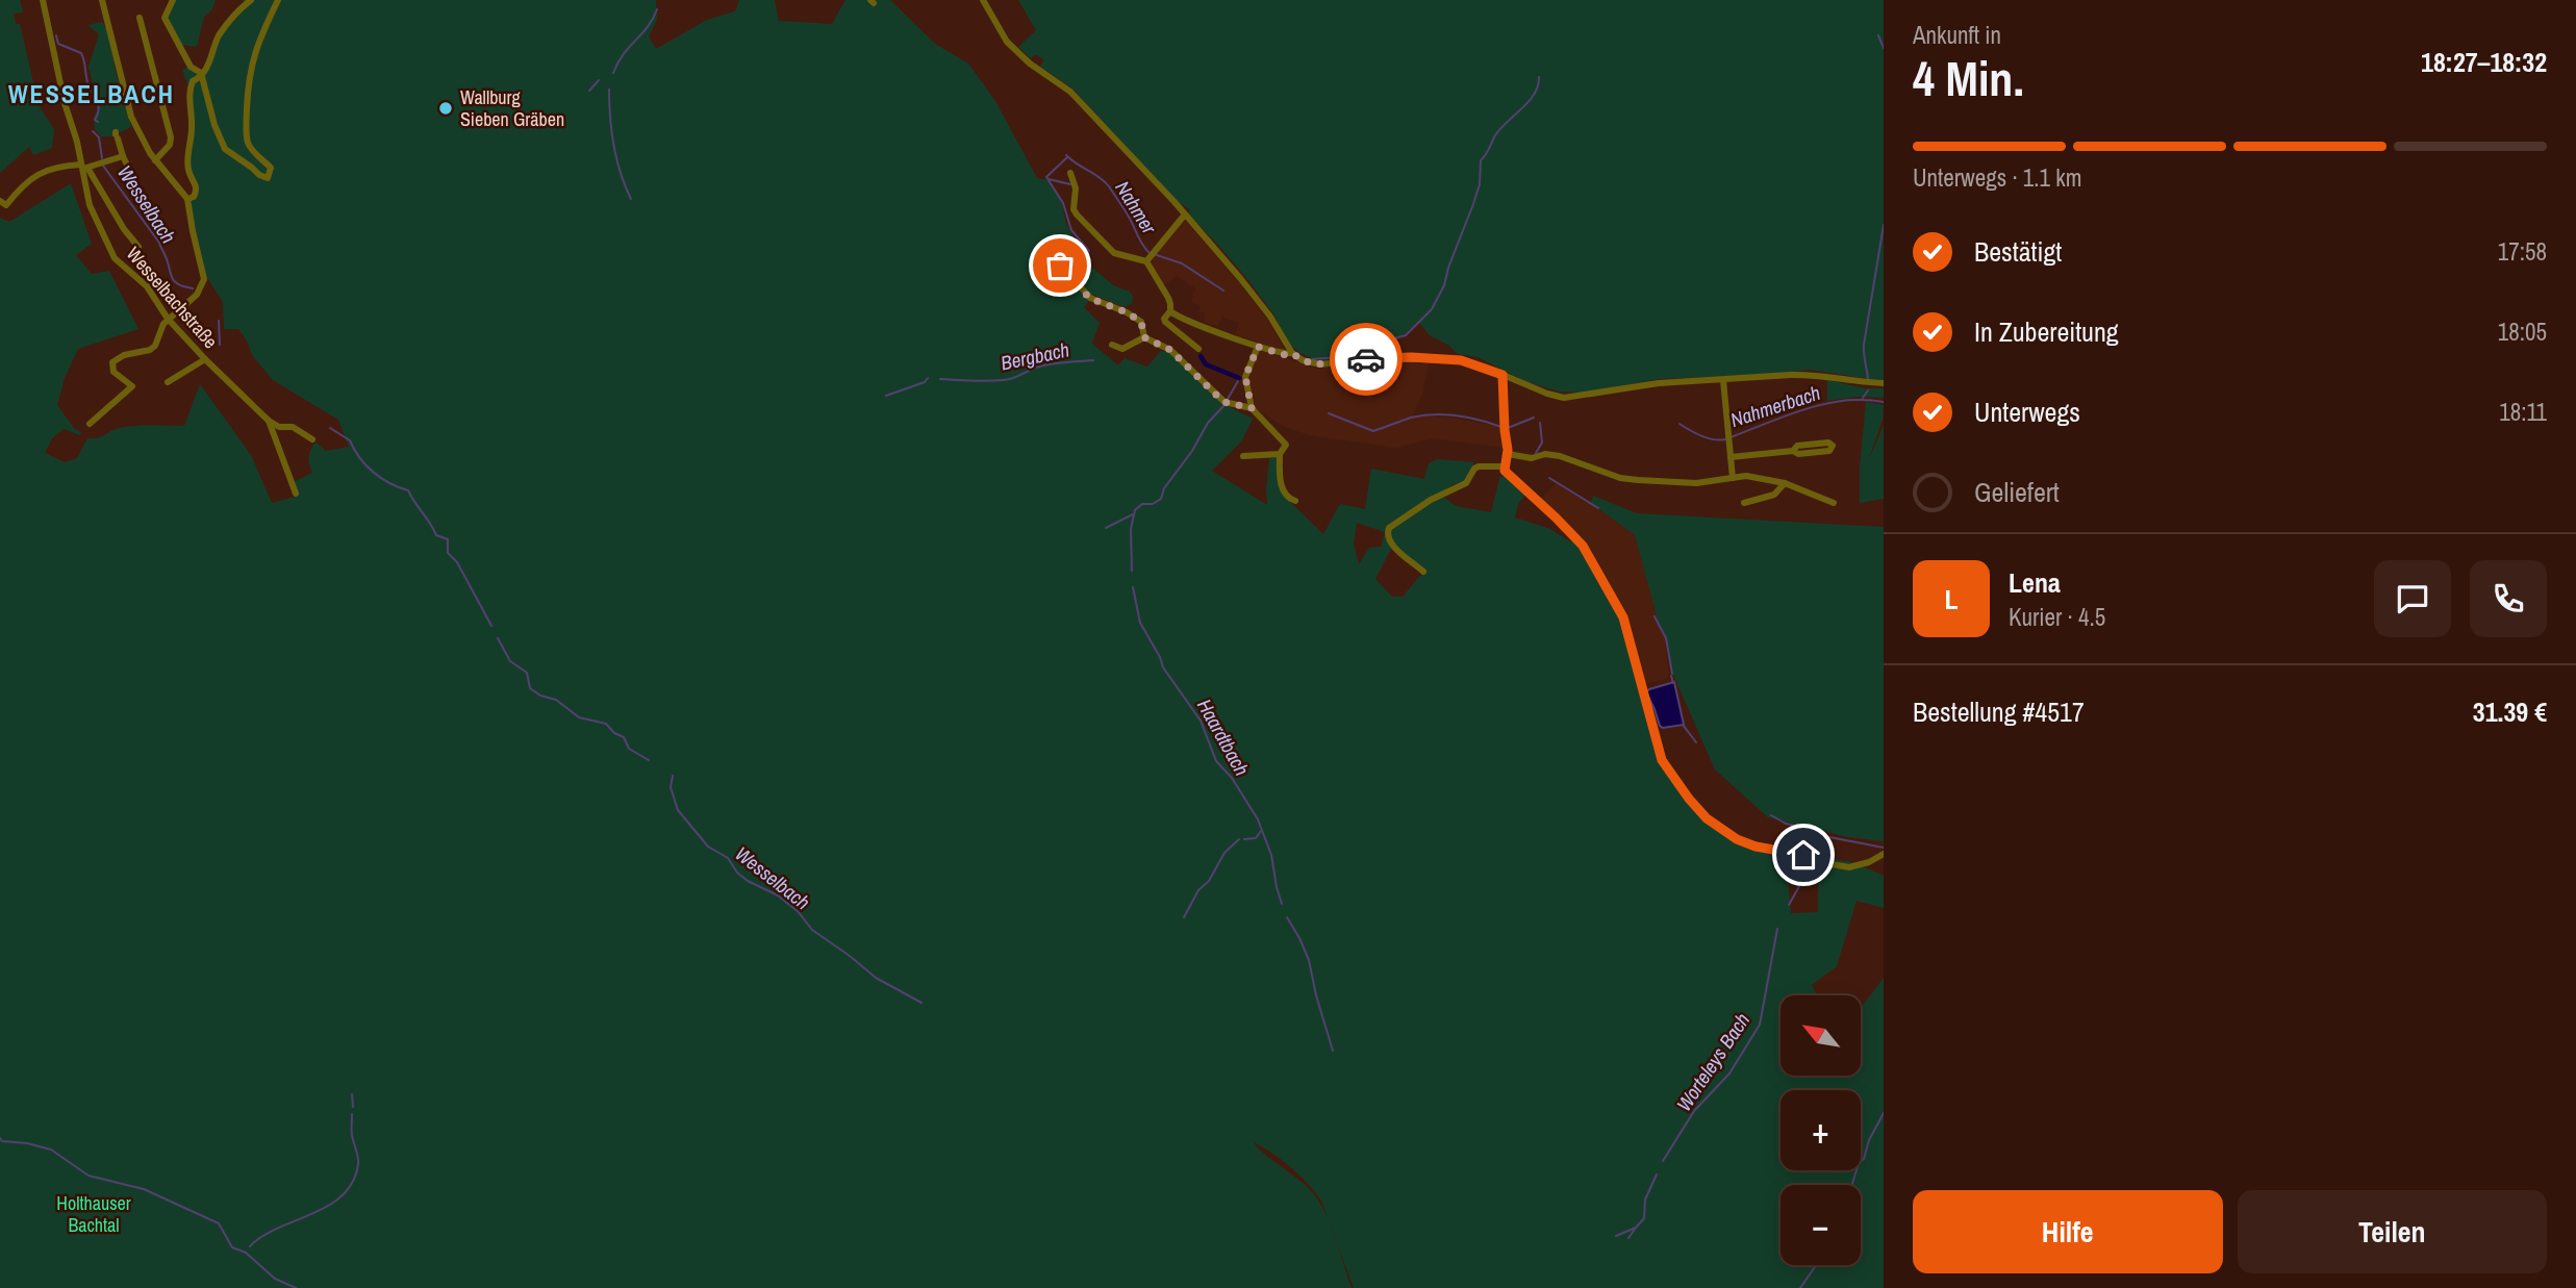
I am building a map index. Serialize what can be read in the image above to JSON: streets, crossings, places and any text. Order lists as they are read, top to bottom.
{
  "streets": {
    "street": ["Wesselbachstraße"]
  },
  "districts": ["WESSELBACH"],
  "water": [
    "Wesselbach",
    "Nahmer",
    "Bergbach",
    "Nahmerbach",
    "Haardtbach",
    "Worteleys Bach"
  ],
  "parks": ["Holthauser Bachtal"],
  "places": ["Wallburg Sieben Gräben"],
  "north": "top left",
  "page": {
    "heading": ["4 Min.", "Ankunft in", "18:27–18:32"],
    "panel": [
      "Lena",
      "Kurier · 4.5",
      "Bestellung #4517",
      "31.39 €"
    ],
    "bar": "Unterwegs · 1.1 km",
    "list": [
      ["Bestätigt", "17:58"],
      ["In Zubereitung", "18:05"],
      ["Unterwegs", "18:11"],
      "Geliefert"
    ],
    "round": "L",
    "map_buttons": ["+", "−"],
    "buttons": ["Hilfe", "Teilen"]
  }
}
